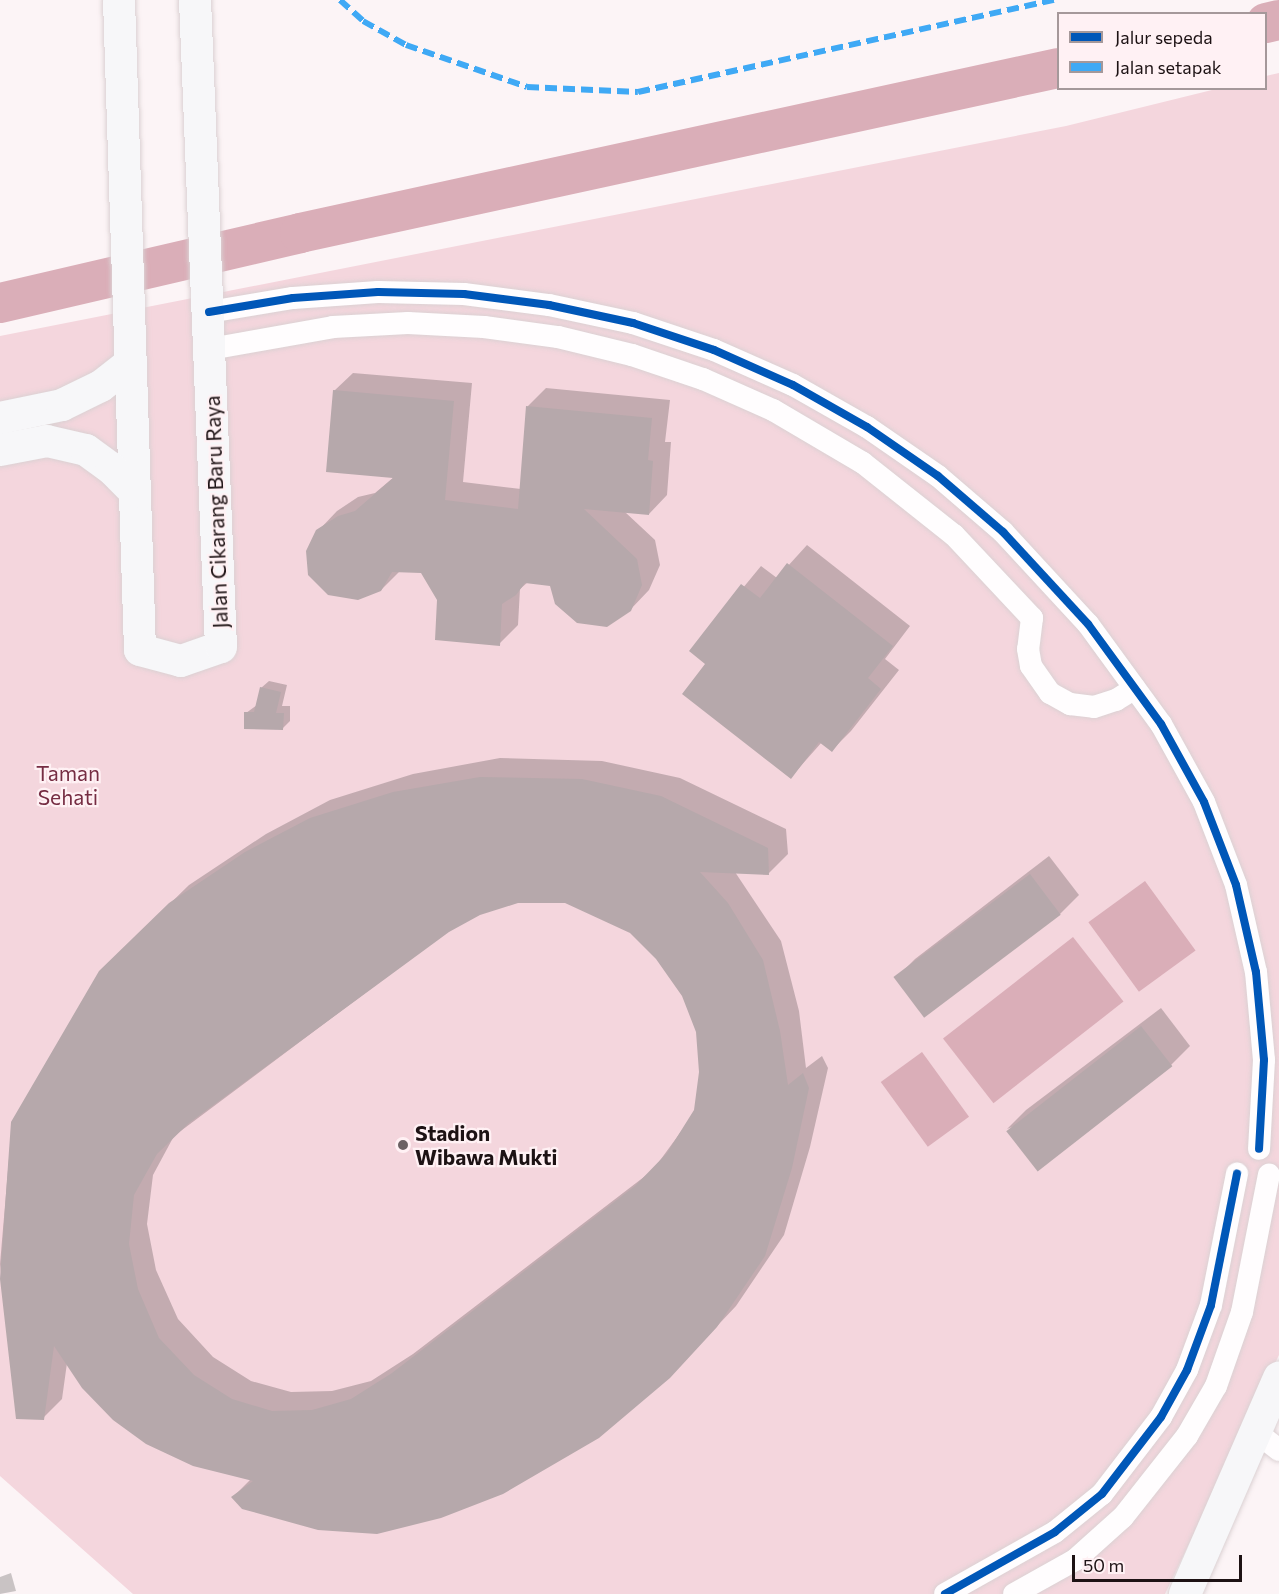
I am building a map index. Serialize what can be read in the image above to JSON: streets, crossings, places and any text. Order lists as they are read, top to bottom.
{
  "streets": {
    "main road": ["Jalan Cikarang Baru Raya"]
  },
  "parks": ["Taman Sehati"],
  "places": ["Stadion Wibawa Mukti"],
  "legend": ["Jalur sepeda", "Jalan setapak"],
  "scale_bar": "50 m"
}
